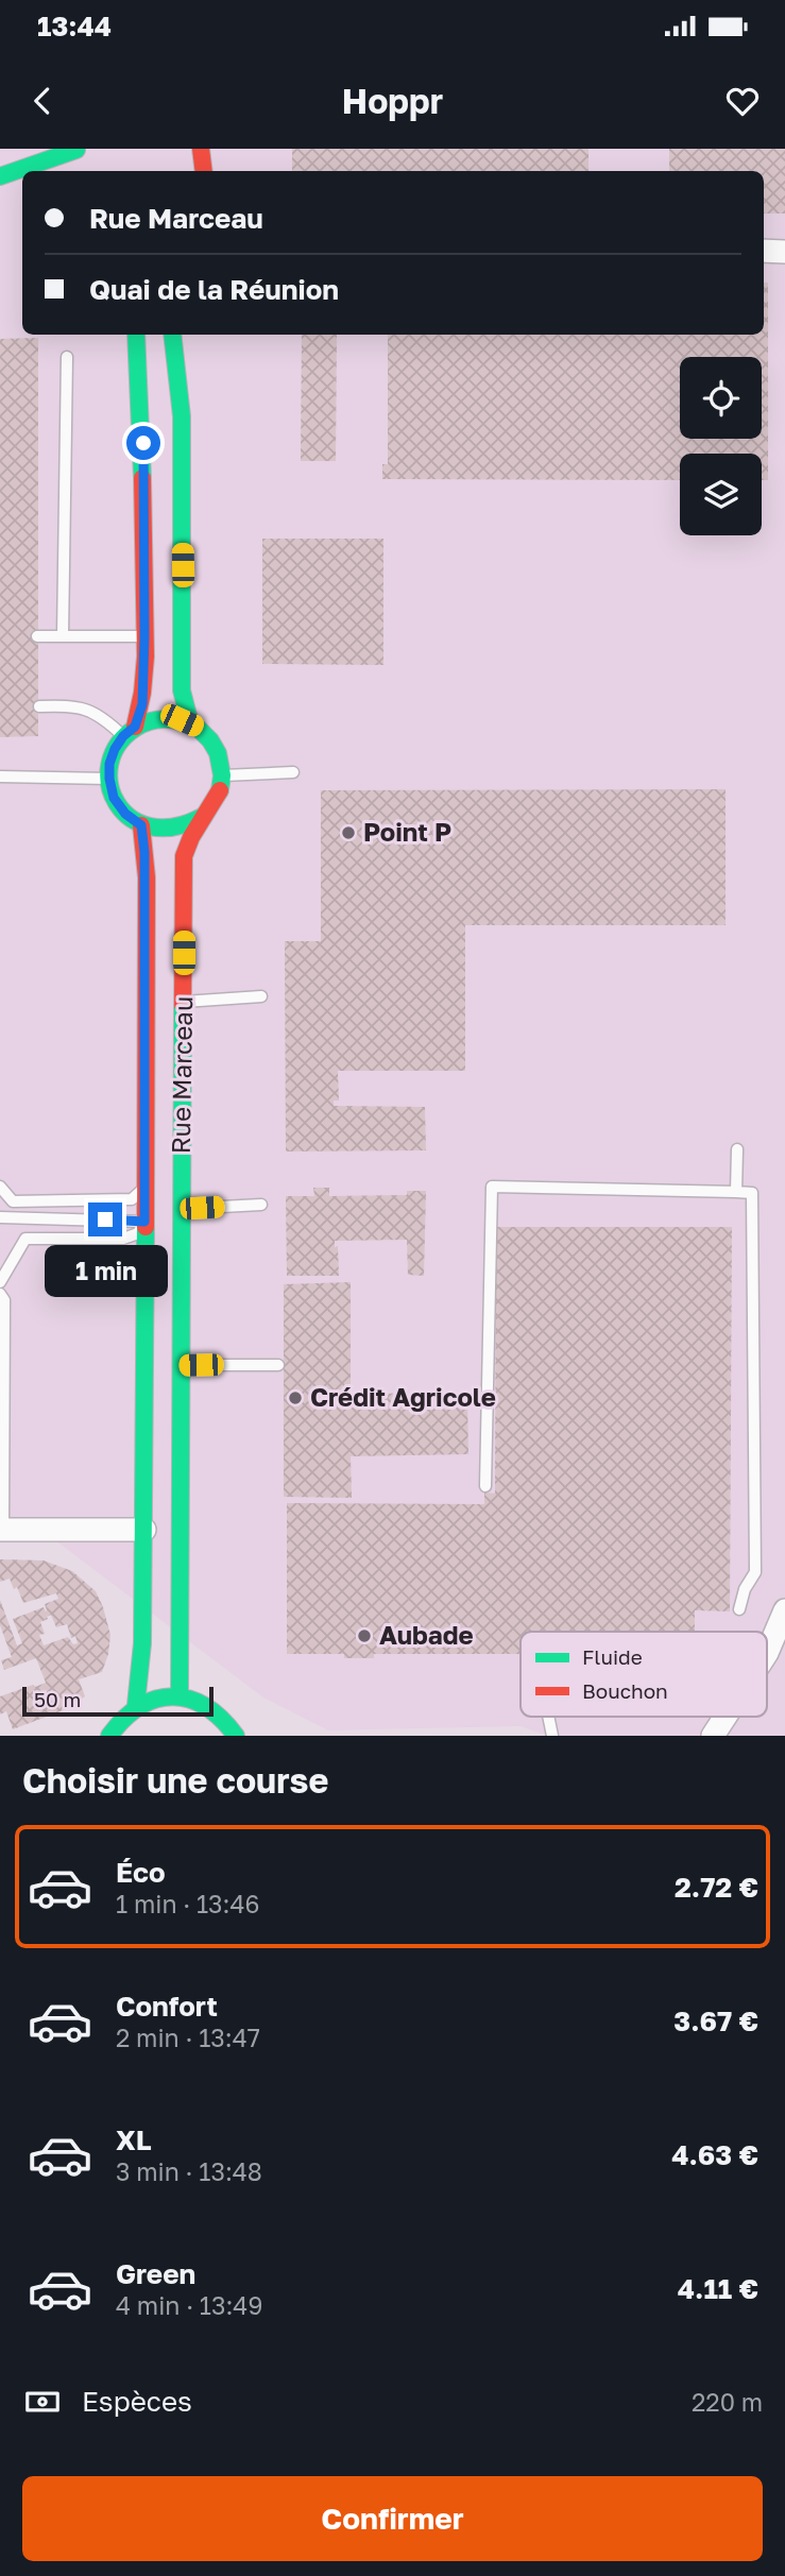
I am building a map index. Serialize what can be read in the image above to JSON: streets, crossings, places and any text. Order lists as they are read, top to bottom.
{
  "streets": {
    "main road": ["Rue Marceau"]
  },
  "places": ["Point P", "Crédit Agricole", "Aubade"],
  "legend": ["Fluide", "Bouchon"],
  "scale_bar": "50 m",
  "page": {
    "status": "13:44",
    "header": "Hoppr",
    "banner": ["Rue Marceau", "Quai de la Réunion"],
    "bubble": "1 min",
    "scale": "50 m",
    "heading": "Choisir une course",
    "list": [
      {
        "name": "Éco",
        "note": "1 min · 13:46",
        "value": "2.72 €"
      },
      {
        "name": "Confort",
        "note": "2 min · 13:47",
        "value": "3.67 €"
      },
      {
        "name": "XL",
        "note": "3 min · 13:48",
        "value": "4.63 €"
      },
      {
        "name": "Green",
        "note": "4 min · 13:49",
        "value": "4.11 €"
      }
    ],
    "pay": ["Espèces", "220 m"],
    "buttons": "Confirmer"
  }
}
